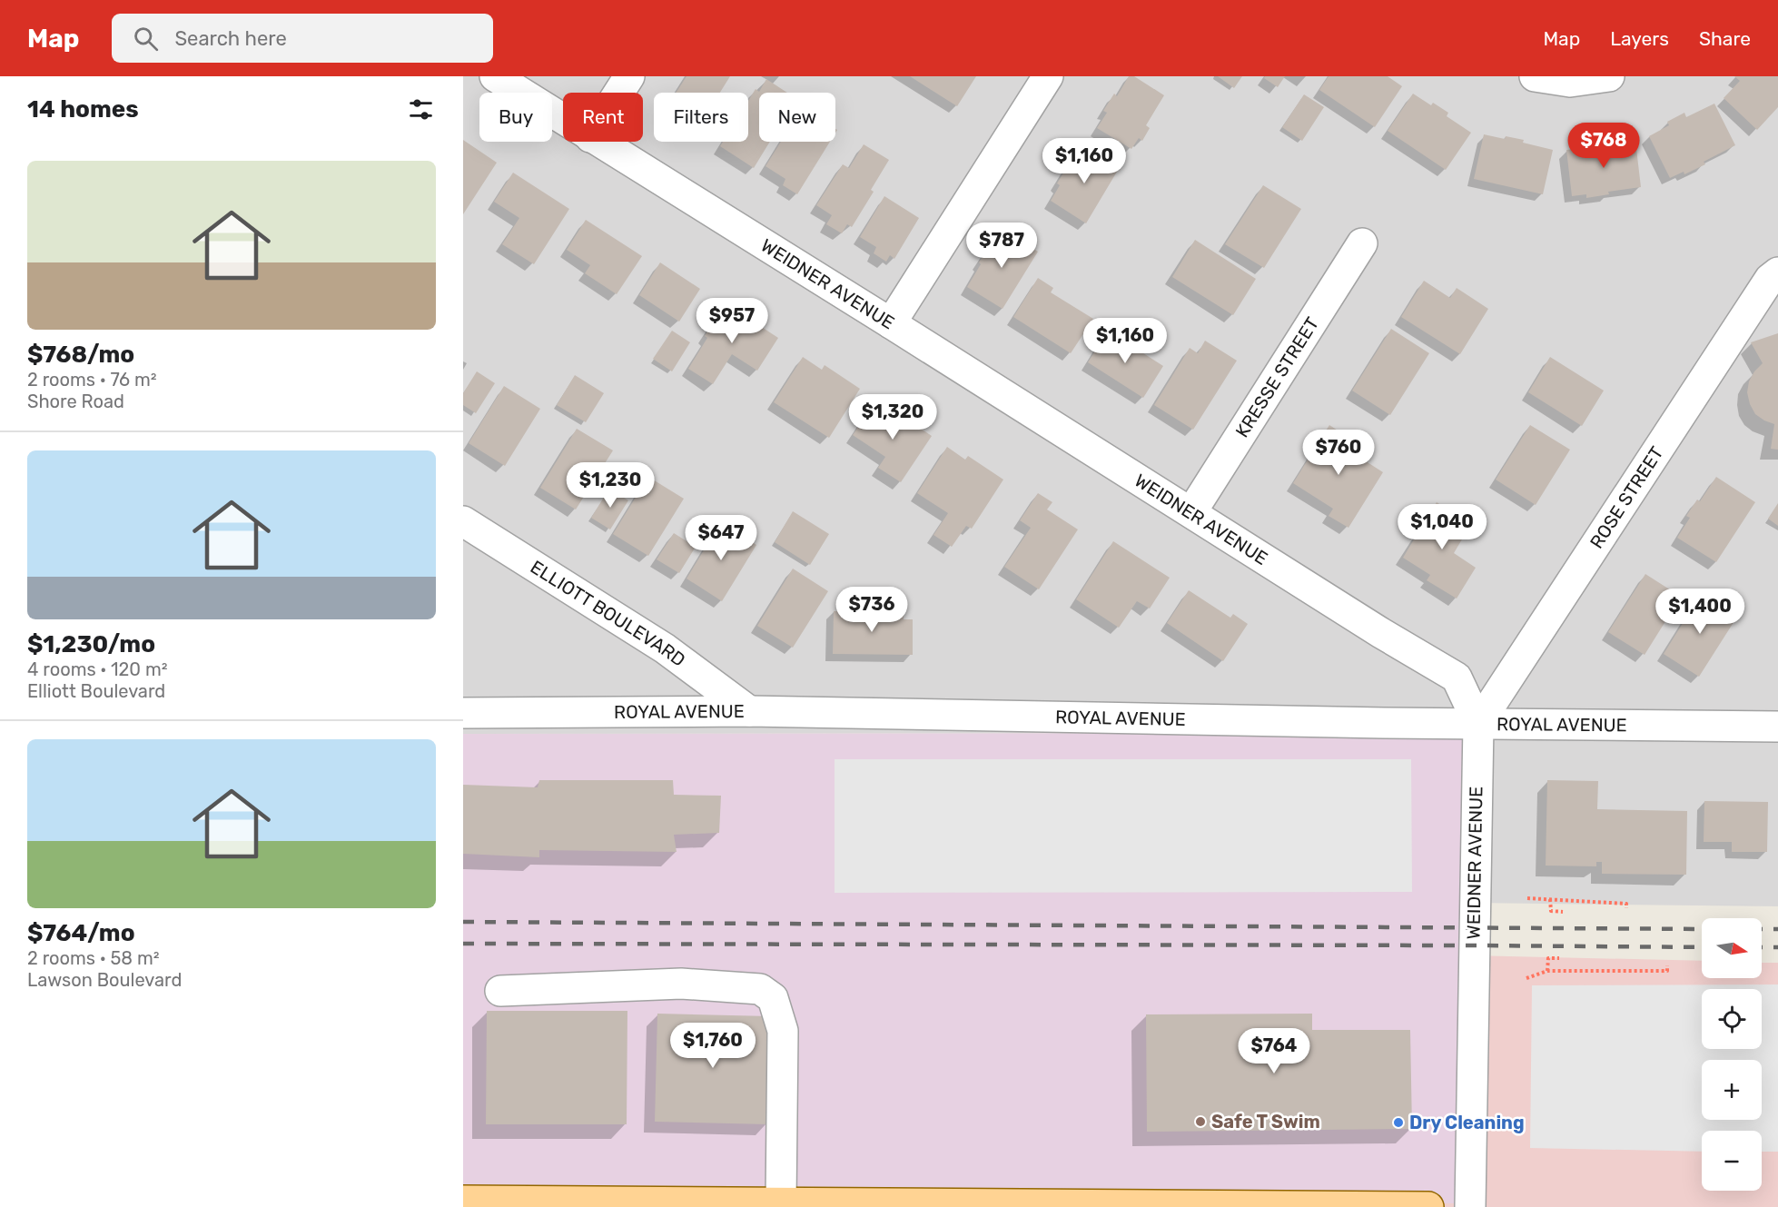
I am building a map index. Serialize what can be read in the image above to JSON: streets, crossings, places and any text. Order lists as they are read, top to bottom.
{
  "streets": {
    "street": [
      "WEIDNER AVENUE",
      "KRESSE STREET",
      "ROSE STREET",
      "ELLIOTT BOULEVARD",
      "ROYAL AVENUE"
    ]
  },
  "crossings": [
    ["WEIDNER AVENUE", "KRESSE STREET"],
    ["WEIDNER AVENUE", "ROSE STREET"],
    ["WEIDNER AVENUE", "ROYAL AVENUE"],
    ["ROSE STREET", "ROYAL AVENUE"],
    ["ELLIOTT BOULEVARD", "ROYAL AVENUE"]
  ],
  "places": ["Safe T Swim", "Dry Cleaning"],
  "north": "right",
  "page": {
    "header": "Map",
    "search": "Search here",
    "nav": ["Map", "Layers", "Share"],
    "heading": "14 homes",
    "chip": [
      "Buy",
      "Rent",
      "Filters",
      "New"
    ],
    "price": [
      "$768",
      "$1,160",
      "$787",
      "$957",
      "$1,160",
      "$1,320",
      "$760",
      "$1,230",
      "$1,040",
      "$647",
      "$736",
      "$1,400",
      "$1,760",
      "$764"
    ],
    "list": [
      {
        "name": "$768/mo",
        "note": "2 rooms · 76 m² · Shore Road"
      },
      {
        "name": "$1,230/mo",
        "note": "4 rooms · 120 m² · Elliott Boulevard"
      },
      {
        "name": "$764/mo",
        "note": "2 rooms · 58 m² · Lawson Boulevard"
      }
    ],
    "map_buttons": ["+", "−"]
  }
}
